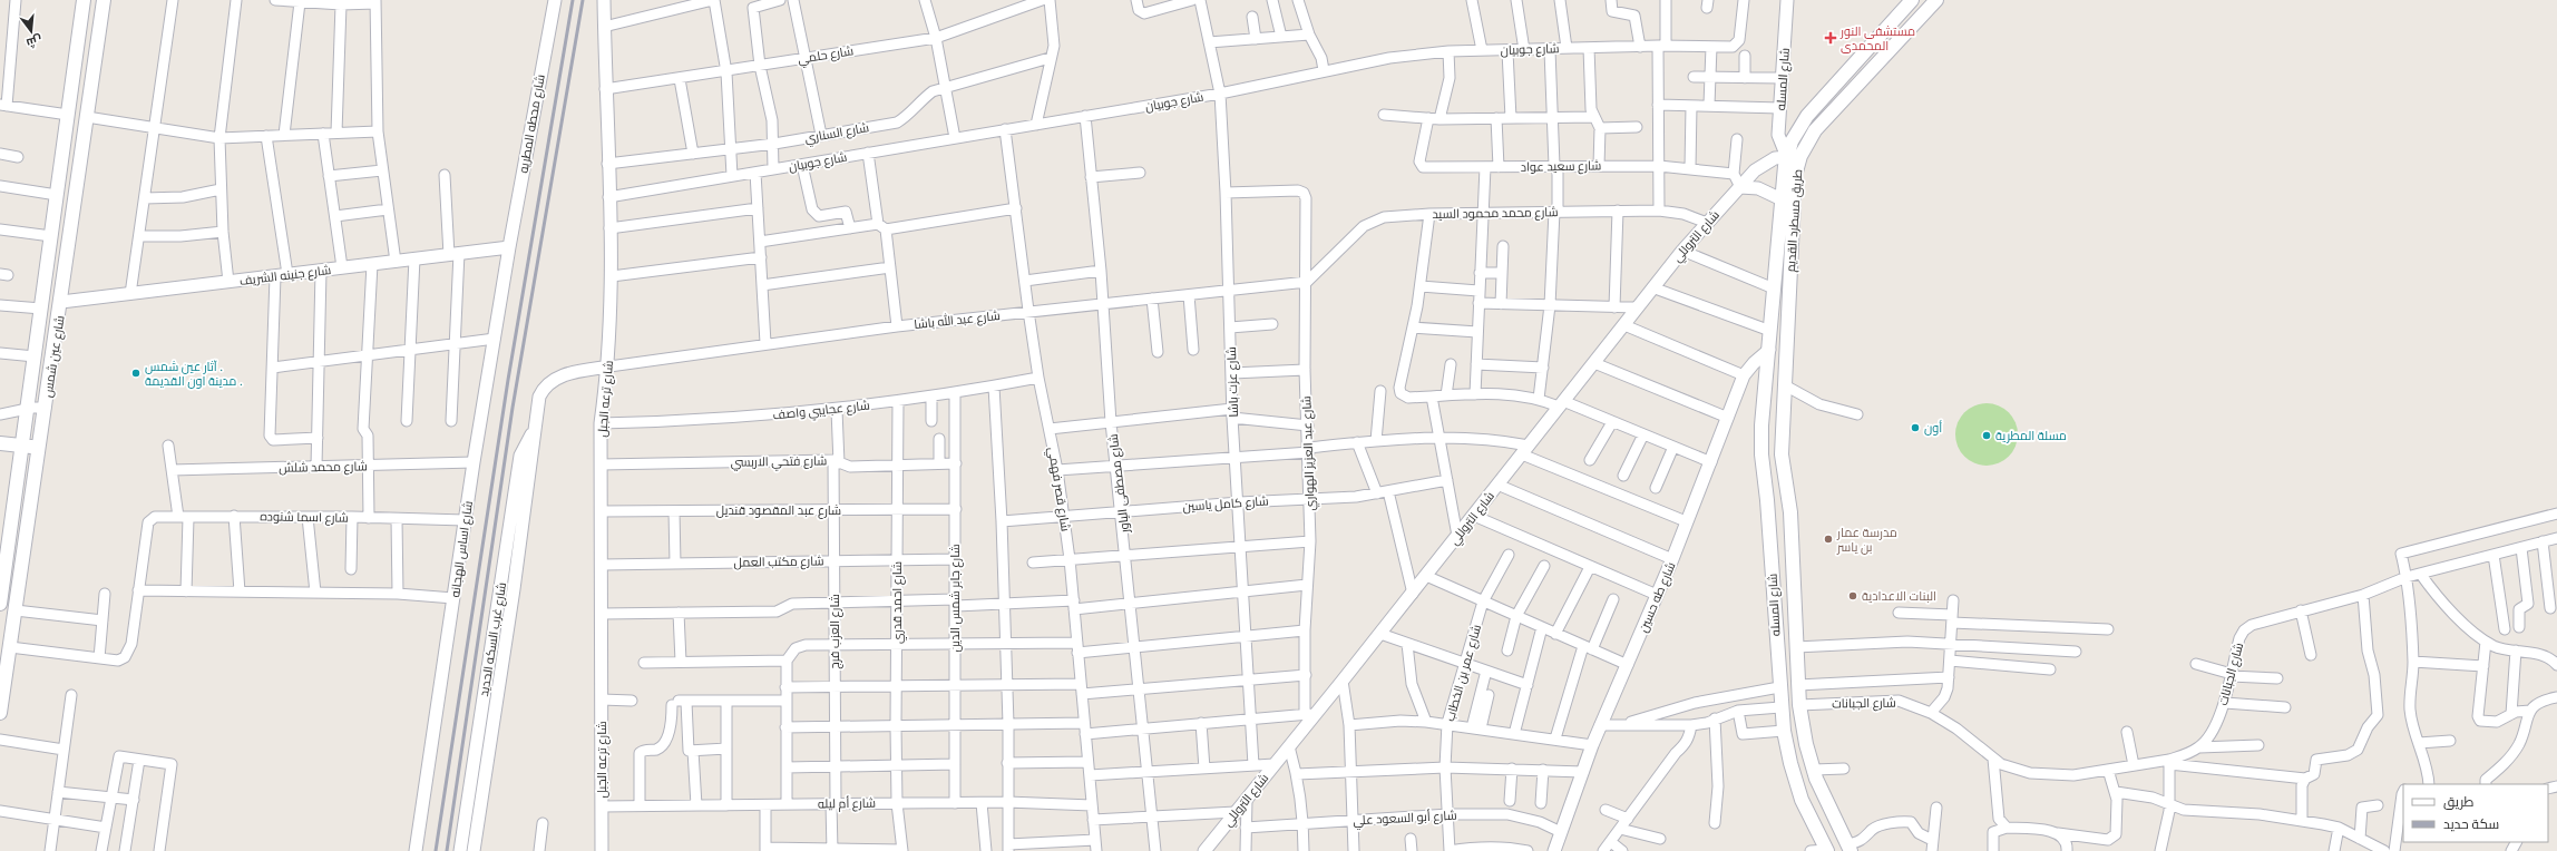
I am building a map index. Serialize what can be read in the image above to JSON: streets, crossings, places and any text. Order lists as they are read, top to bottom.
{
  "streets": {
    "main road": ["شارع المسله", "طريق مسطرد القديم", "شارع عين شمس"],
    "street": [
      "شارع جوبيان",
      "شارع حلمي",
      "شارع محطه المطريه",
      "شارع السناري",
      "شارع سعيد عواد",
      "شارع محمد محمود السيد",
      "شارع التروللي",
      "شارع جنينه الشريف",
      "شارع عبد الله باشا",
      "شارع عزت باشا",
      "شارع ترعه الجبل",
      "شارع عجايبي واصف",
      "شارع عبد العزيز الهواري",
      "شارع فتحي الاربسي",
      "شارع محمد شلش",
      "شارع مصطفى الياور",
      "شارع قصر فهمي",
      "شارع كامل ياسين",
      "شارع عبد المقصود قنديل",
      "شارع اسما شنوده",
      "شارع اساس الهجانه",
      "شارع مكتب العمل",
      "شارع طه حسين",
      "شارع جابر شمس الدين",
      "شارع احمد قدري",
      "شارع العزب فرج",
      "شارع غرب السكه الحديد",
      "شارع عمر بن الخطاب",
      "شارع الجبانات",
      "شارع أم ليله",
      "شارع أبو السعود علي"
    ]
  },
  "crossings": [
    ["شارع جوبيان", "شارع عزت باشا"],
    ["شارع جوبيان", "شارع ترعه الجبل"],
    ["شارع جوبيان", "شارع مصطفى الياور"],
    ["شارع جوبيان", "شارع قصر فهمي"],
    ["شارع حلمي", "شارع ترعه الجبل"],
    ["شارع المسله", "طريق مسطرد القديم"],
    ["شارع المسله", "شارع التروللي"],
    ["شارع المسله", "شارع طه حسين"],
    ["شارع المسله", "شارع الجبانات"],
    ["شارع محطه المطريه", "شارع جنينه الشريف"],
    ["شارع محطه المطريه", "شارع اساس الهجانه"],
    ["شارع السناري", "شارع ترعه الجبل"],
    ["شارع محمد محمود السيد", "شارع التروللي"],
    ["شارع محمد محمود السيد", "شارع عبد الله باشا"],
    ["شارع محمد محمود السيد", "شارع عبد العزيز الهواري"],
    ["طريق مسطرد القديم", "شارع التروللي"],
    ["طريق مسطرد القديم", "شارع طه حسين"],
    ["شارع التروللي", "شارع عبد العزيز الهواري"],
    ["شارع جنينه الشريف", "شارع عين شمس"],
    ["شارع جنينه الشريف", "شارع اساس الهجانه"],
    ["شارع عبد الله باشا", "شارع عزت باشا"],
    ["شارع عبد الله باشا", "شارع ترعه الجبل"],
    ["شارع عبد الله باشا", "شارع عبد العزيز الهواري"],
    ["شارع عبد الله باشا", "شارع مصطفى الياور"],
    ["شارع عبد الله باشا", "شارع قصر فهمي"],
    ["شارع عبد الله باشا", "شارع غرب السكه الحديد"],
    ["شارع عزت باشا", "شارع عبد العزيز الهواري"],
    ["شارع عزت باشا", "شارع كامل ياسين"],
    ["شارع ترعه الجبل", "شارع عجايبي واصف"],
    ["شارع ترعه الجبل", "شارع فتحي الاربسي"],
    ["شارع ترعه الجبل", "شارع عبد المقصود قنديل"],
    ["شارع ترعه الجبل", "شارع مكتب العمل"],
    ["شارع ترعه الجبل", "شارع غرب السكه الحديد"],
    ["شارع ترعه الجبل", "شارع أم ليله"],
    ["شارع عجايبي واصف", "شارع قصر فهمي"],
    ["شارع عجايبي واصف", "شارع جابر شمس الدين"],
    ["شارع عجايبي واصف", "شارع احمد قدري"],
    ["شارع عجايبي واصف", "شارع العزب فرج"],
    ["شارع عبد العزيز الهواري", "شارع كامل ياسين"],
    ["شارع فتحي الاربسي", "شارع جابر شمس الدين"],
    ["شارع فتحي الاربسي", "شارع احمد قدري"],
    ["شارع فتحي الاربسي", "شارع العزب فرج"],
    ["شارع محمد شلش", "شارع اساس الهجانه"],
    ["شارع مصطفى الياور", "شارع كامل ياسين"],
    ["شارع قصر فهمي", "شارع كامل ياسين"],
    ["شارع قصر فهمي", "شارع أم ليله"],
    ["شارع عبد المقصود قنديل", "شارع جابر شمس الدين"],
    ["شارع عبد المقصود قنديل", "شارع احمد قدري"],
    ["شارع عبد المقصود قنديل", "شارع العزب فرج"],
    ["شارع اسما شنوده", "شارع اساس الهجانه"],
    ["شارع مكتب العمل", "شارع جابر شمس الدين"],
    ["شارع مكتب العمل", "شارع احمد قدري"],
    ["شارع مكتب العمل", "شارع العزب فرج"],
    ["شارع طه حسين", "شارع أبو السعود علي"],
    ["شارع جابر شمس الدين", "شارع أم ليله"],
    ["شارع احمد قدري", "شارع أم ليله"],
    ["شارع العزب فرج", "شارع أم ليله"],
    ["شارع عمر بن الخطاب", "شارع أبو السعود علي"]
  ],
  "places": {
    "health": ["مستشفى النور المحمدى"],
    "other": [
      "آثار عين شمس . مدينة اون القديمة .",
      "أون",
      "مسلة المطرية",
      "مدرسة عمار بن ياسر",
      "البنات الاعدادية"
    ]
  },
  "legend": ["طريق", "سكة حديد"],
  "north": "bottom"
}
